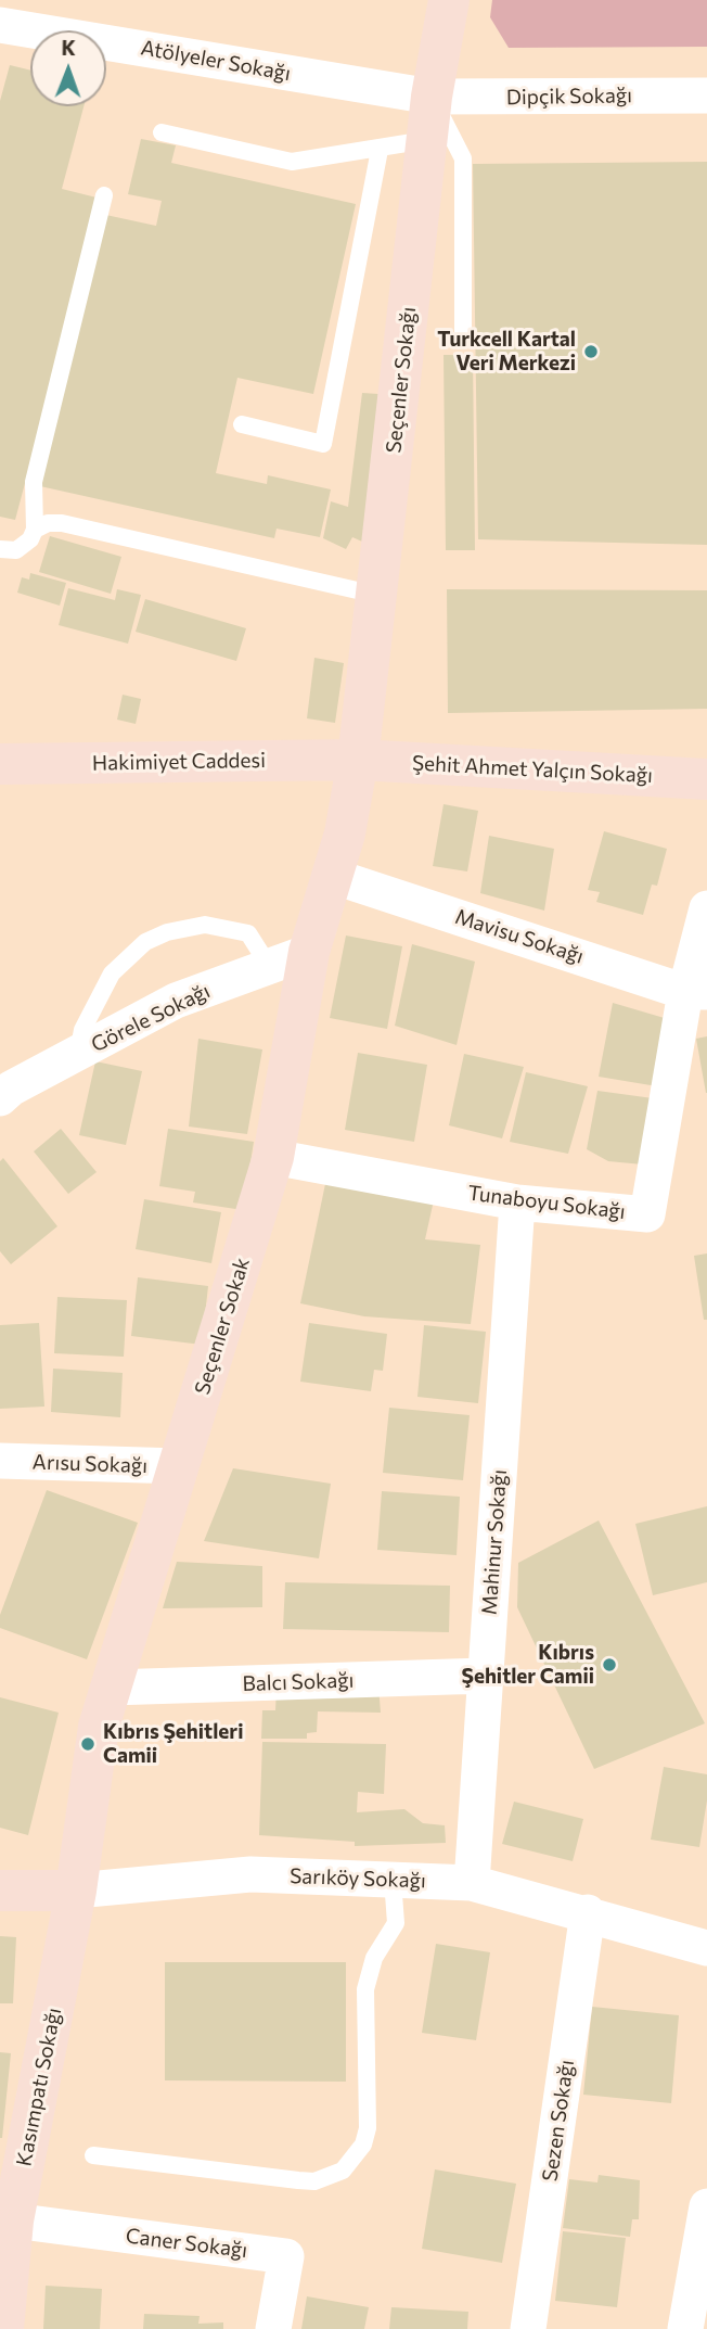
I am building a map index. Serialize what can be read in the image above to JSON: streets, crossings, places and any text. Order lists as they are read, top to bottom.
{
  "streets": {
    "street": [
      "Atölyeler Sokağı",
      "Dipçik Sokağı",
      "Seçenler Sokağı",
      "Hakimiyet Caddesi",
      "Şehit Ahmet Yalçın Sokağı",
      "Mavisu Sokağı",
      "Görele Sokağı",
      "Tunaboyu Sokağı",
      "Seçenler Sokak",
      "Arısu Sokağı",
      "Mahinur Sokağı",
      "Balcı Sokağı",
      "Sarıköy Sokağı",
      "Kasımpatı Sokağı",
      "Sezen Sokağı",
      "Caner Sokağı"
    ]
  },
  "crossings": [
    ["Atölyeler Sokağı", "Dipçik Sokağı"],
    ["Atölyeler Sokağı", "Seçenler Sokağı"],
    ["Dipçik Sokağı", "Seçenler Sokağı"],
    ["Seçenler Sokağı", "Hakimiyet Caddesi"],
    ["Seçenler Sokağı", "Şehit Ahmet Yalçın Sokağı"],
    ["Seçenler Sokağı", "Seçenler Sokak"],
    ["Hakimiyet Caddesi", "Şehit Ahmet Yalçın Sokağı"],
    ["Hakimiyet Caddesi", "Seçenler Sokak"],
    ["Şehit Ahmet Yalçın Sokağı", "Seçenler Sokak"],
    ["Mavisu Sokağı", "Tunaboyu Sokağı"],
    ["Mavisu Sokağı", "Seçenler Sokak"],
    ["Görele Sokağı", "Seçenler Sokak"],
    ["Tunaboyu Sokağı", "Seçenler Sokak"],
    ["Tunaboyu Sokağı", "Mahinur Sokağı"],
    ["Seçenler Sokak", "Arısu Sokağı"],
    ["Seçenler Sokak", "Balcı Sokağı"],
    ["Seçenler Sokak", "Sarıköy Sokağı"],
    ["Seçenler Sokak", "Kasımpatı Sokağı"],
    ["Mahinur Sokağı", "Balcı Sokağı"],
    ["Mahinur Sokağı", "Sarıköy Sokağı"],
    ["Sarıköy Sokağı", "Kasımpatı Sokağı"],
    ["Sarıköy Sokağı", "Sezen Sokağı"],
    ["Kasımpatı Sokağı", "Caner Sokağı"]
  ],
  "places": ["Turkcell Kartal Veri Merkezi", "Kıbrıs Şehitler Camii", "Kıbrıs Şehi̇tleri̇ Cami̇i̇"],
  "north": "top"
}
